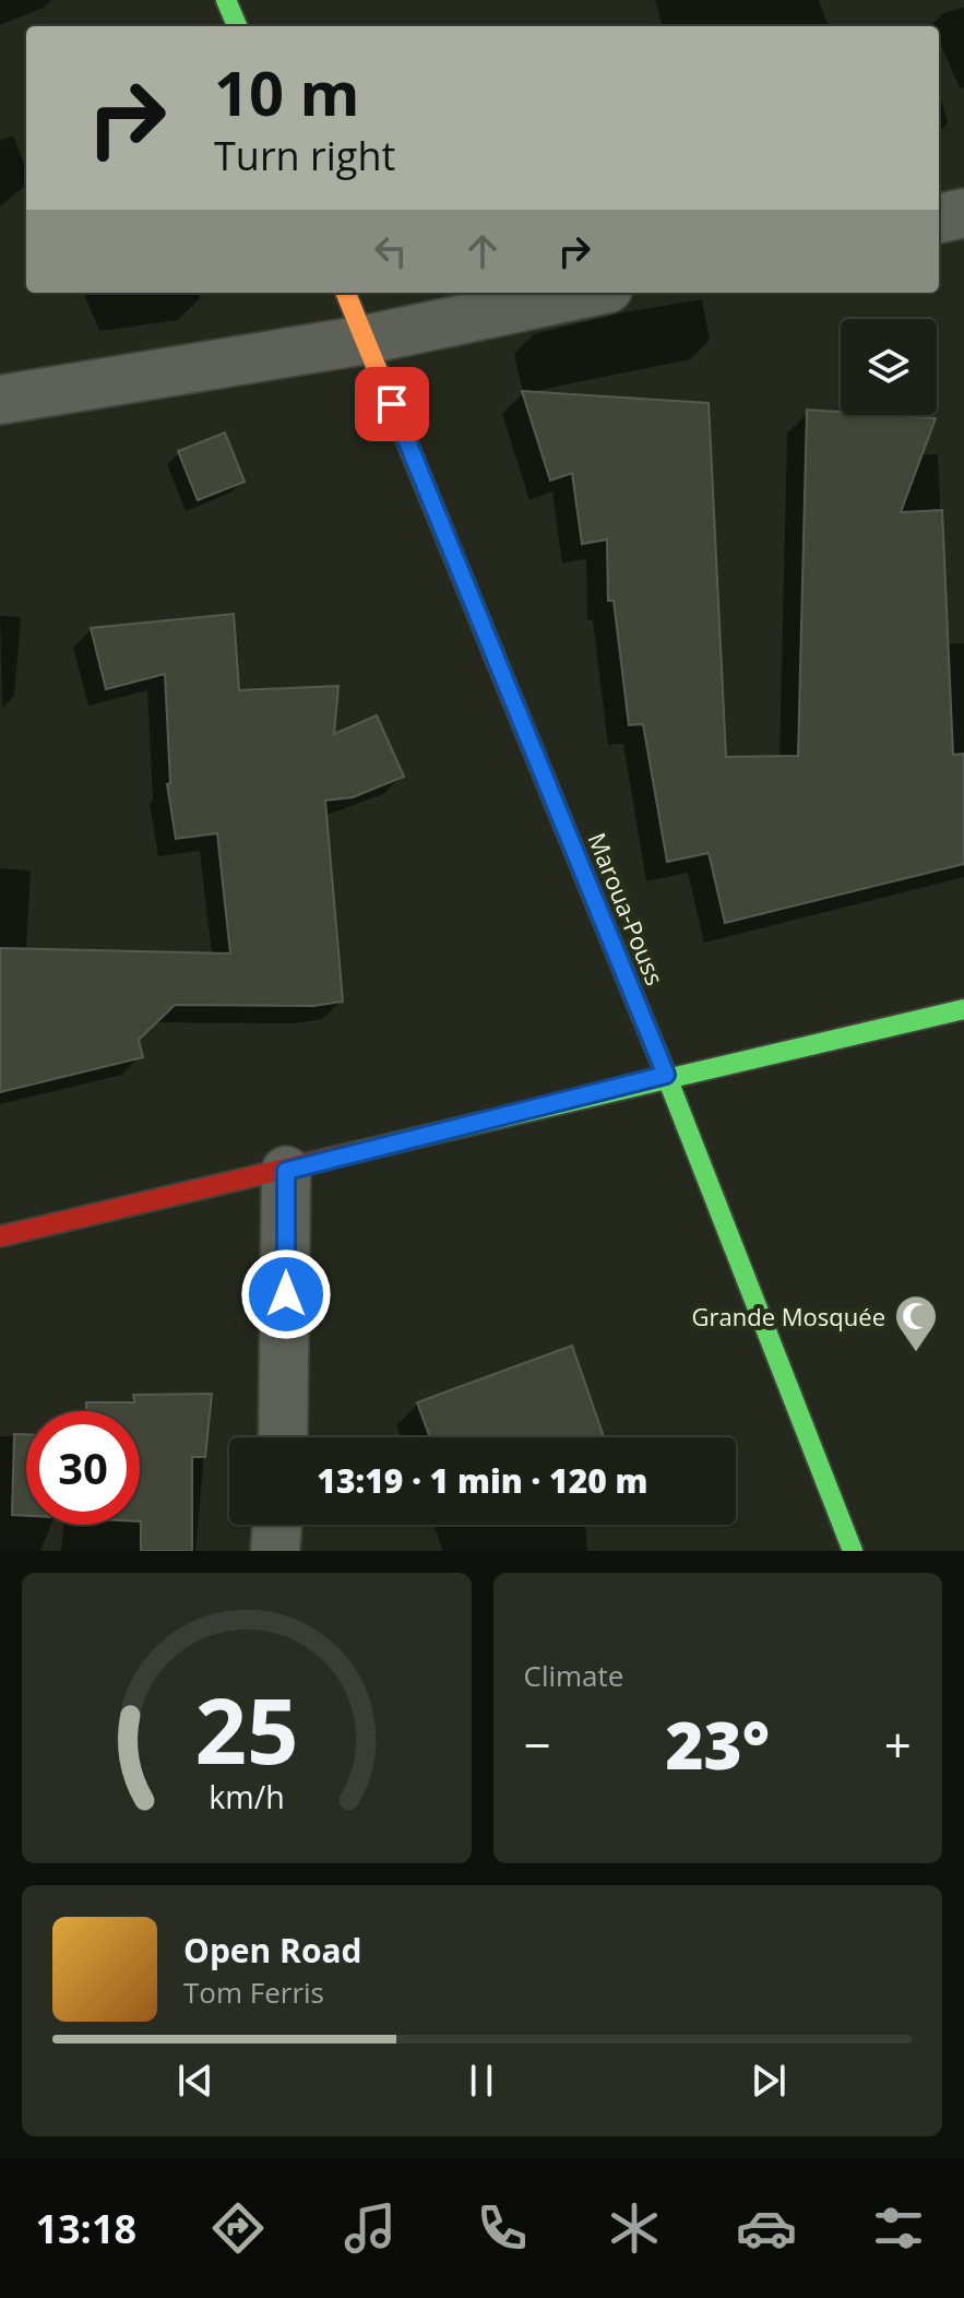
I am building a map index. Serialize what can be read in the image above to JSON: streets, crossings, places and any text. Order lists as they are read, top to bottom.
{
  "streets": {
    "main road": ["Maroua-Pouss"]
  },
  "places": {
    "mosque": ["Grande Mosquée"]
  },
  "page": {
    "turn": ["10 m", "Turn right"],
    "limit": "30",
    "trip": "13:19 · 1 min · 120 m",
    "tile": "Climate",
    "heat": ["−", "23°", "+"],
    "song": ["Open Road", "Tom Ferris"],
    "tabs": "13:18",
    "gauge": ["25", "km/h"]
  }
}
